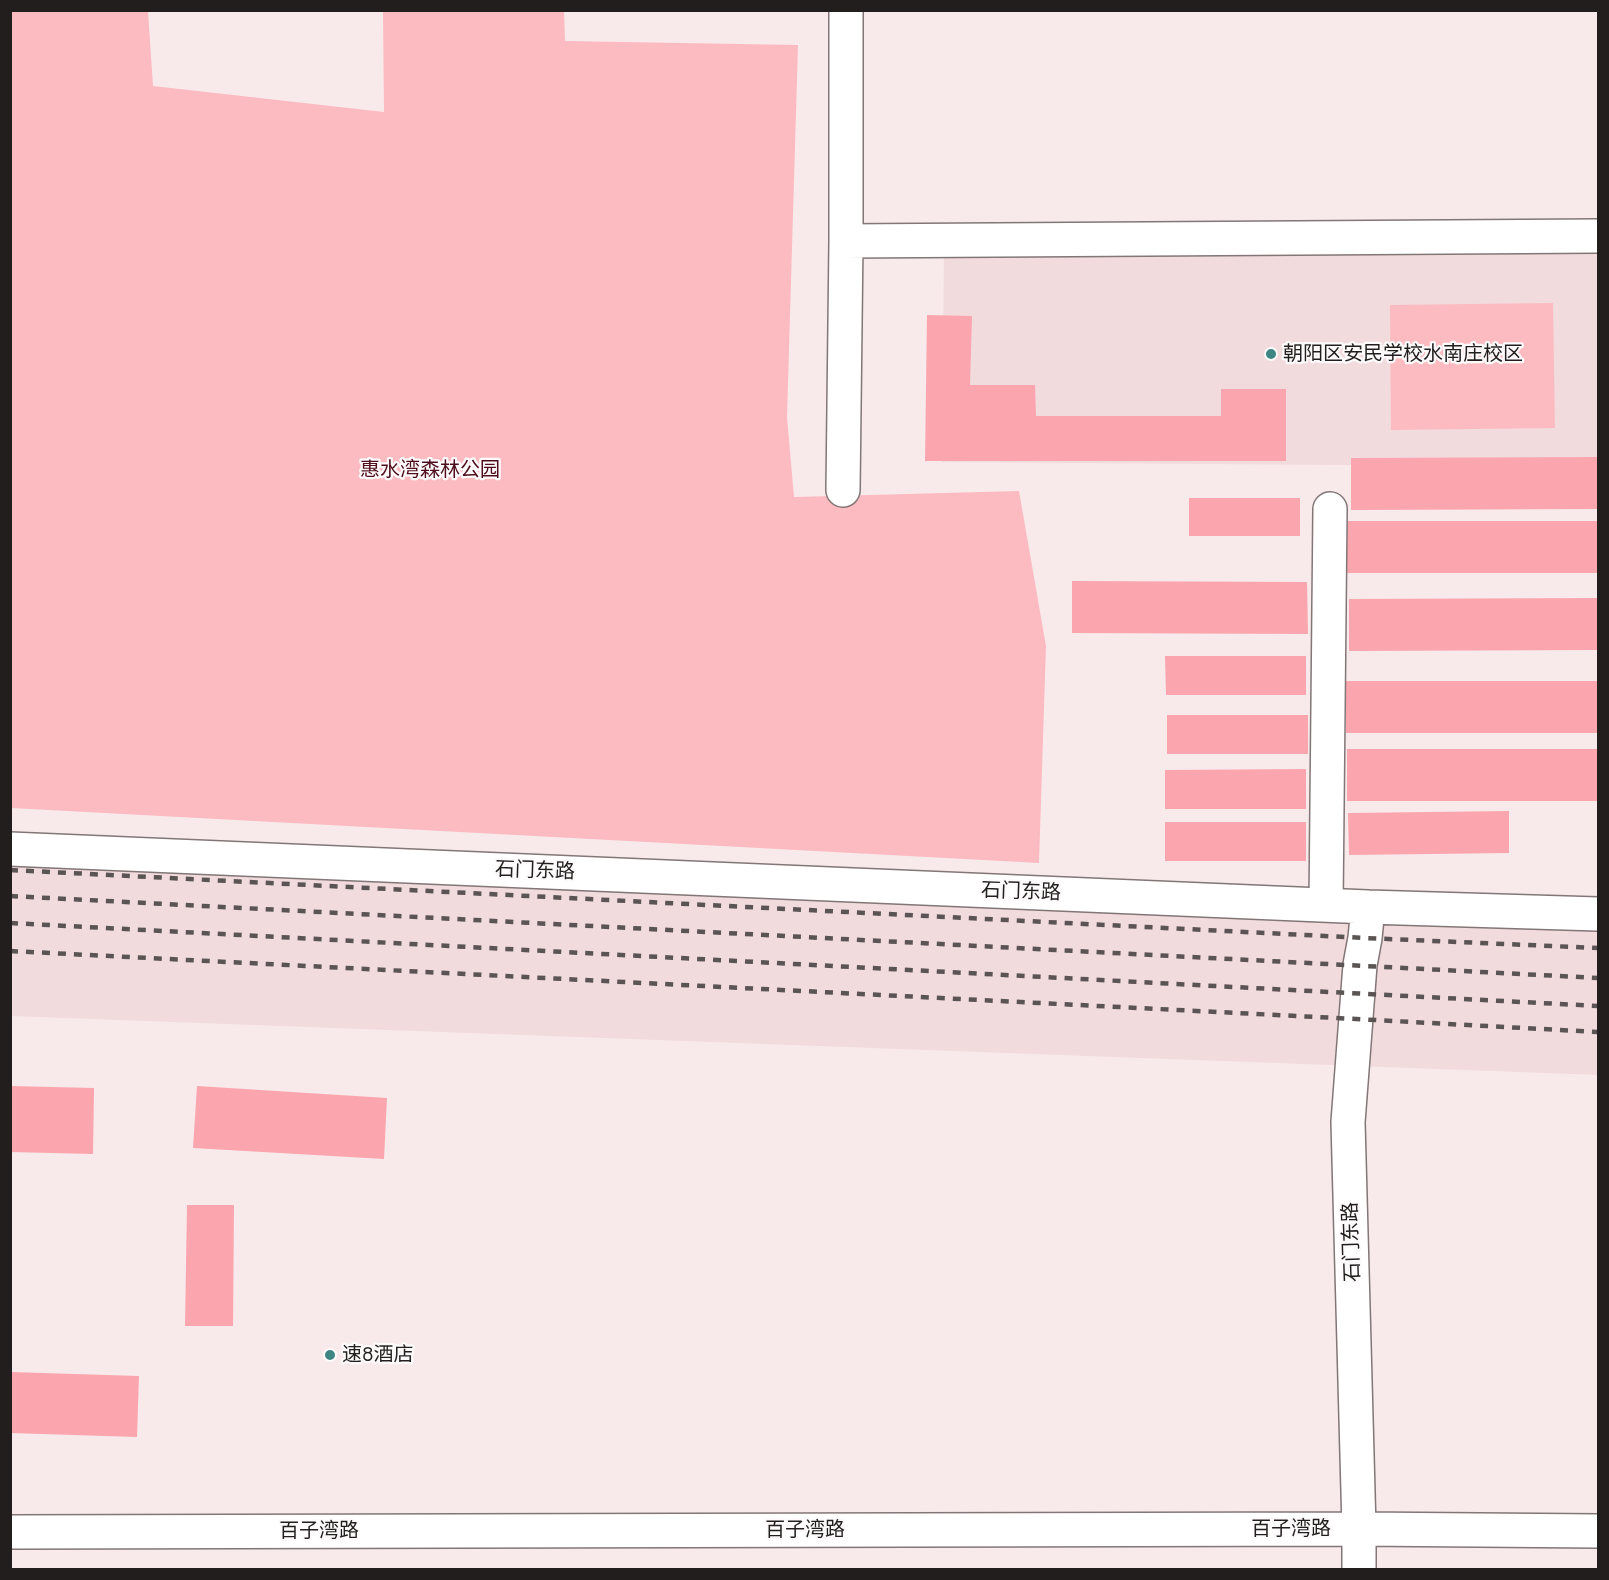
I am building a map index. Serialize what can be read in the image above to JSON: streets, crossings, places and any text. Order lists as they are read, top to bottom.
{
  "streets": {
    "street": ["石门东路", "百子湾路"]
  },
  "crossings": [
    ["石门东路", "百子湾路"]
  ],
  "parks": ["惠水湾森林公园"],
  "places": ["朝阳区安民学校水南庄校区", "速8酒店"]
}
